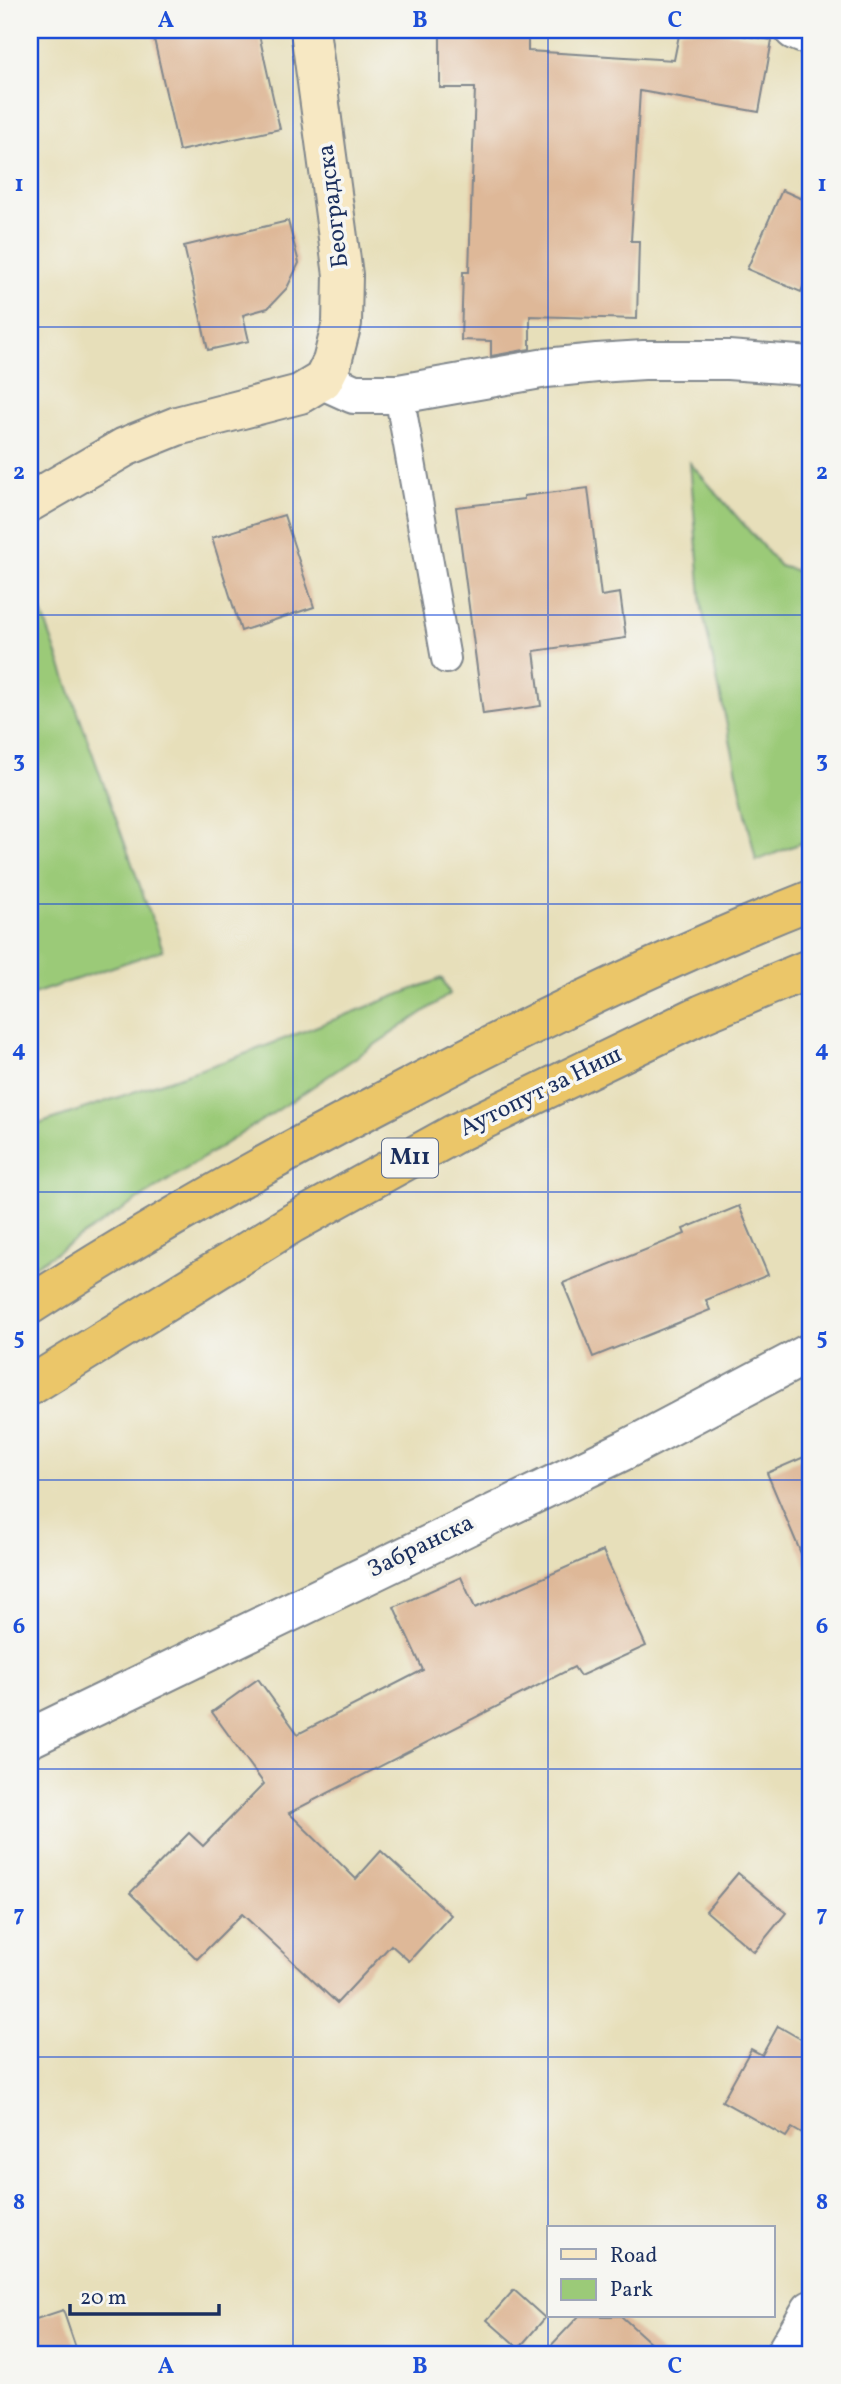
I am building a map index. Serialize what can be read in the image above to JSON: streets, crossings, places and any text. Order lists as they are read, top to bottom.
{
  "streets": {
    "highway": ["Аутопут за Ниш", "M11"],
    "street": ["Београдска", "Забранска"]
  },
  "legend": ["Road", "Park"],
  "scale_bar": "20 m",
  "grid": {
    "columns": ["A", "B", "C"],
    "rows": [
      "1",
      "2",
      "3",
      "4",
      "5",
      "6",
      "7",
      "8"
    ]
  }
}
